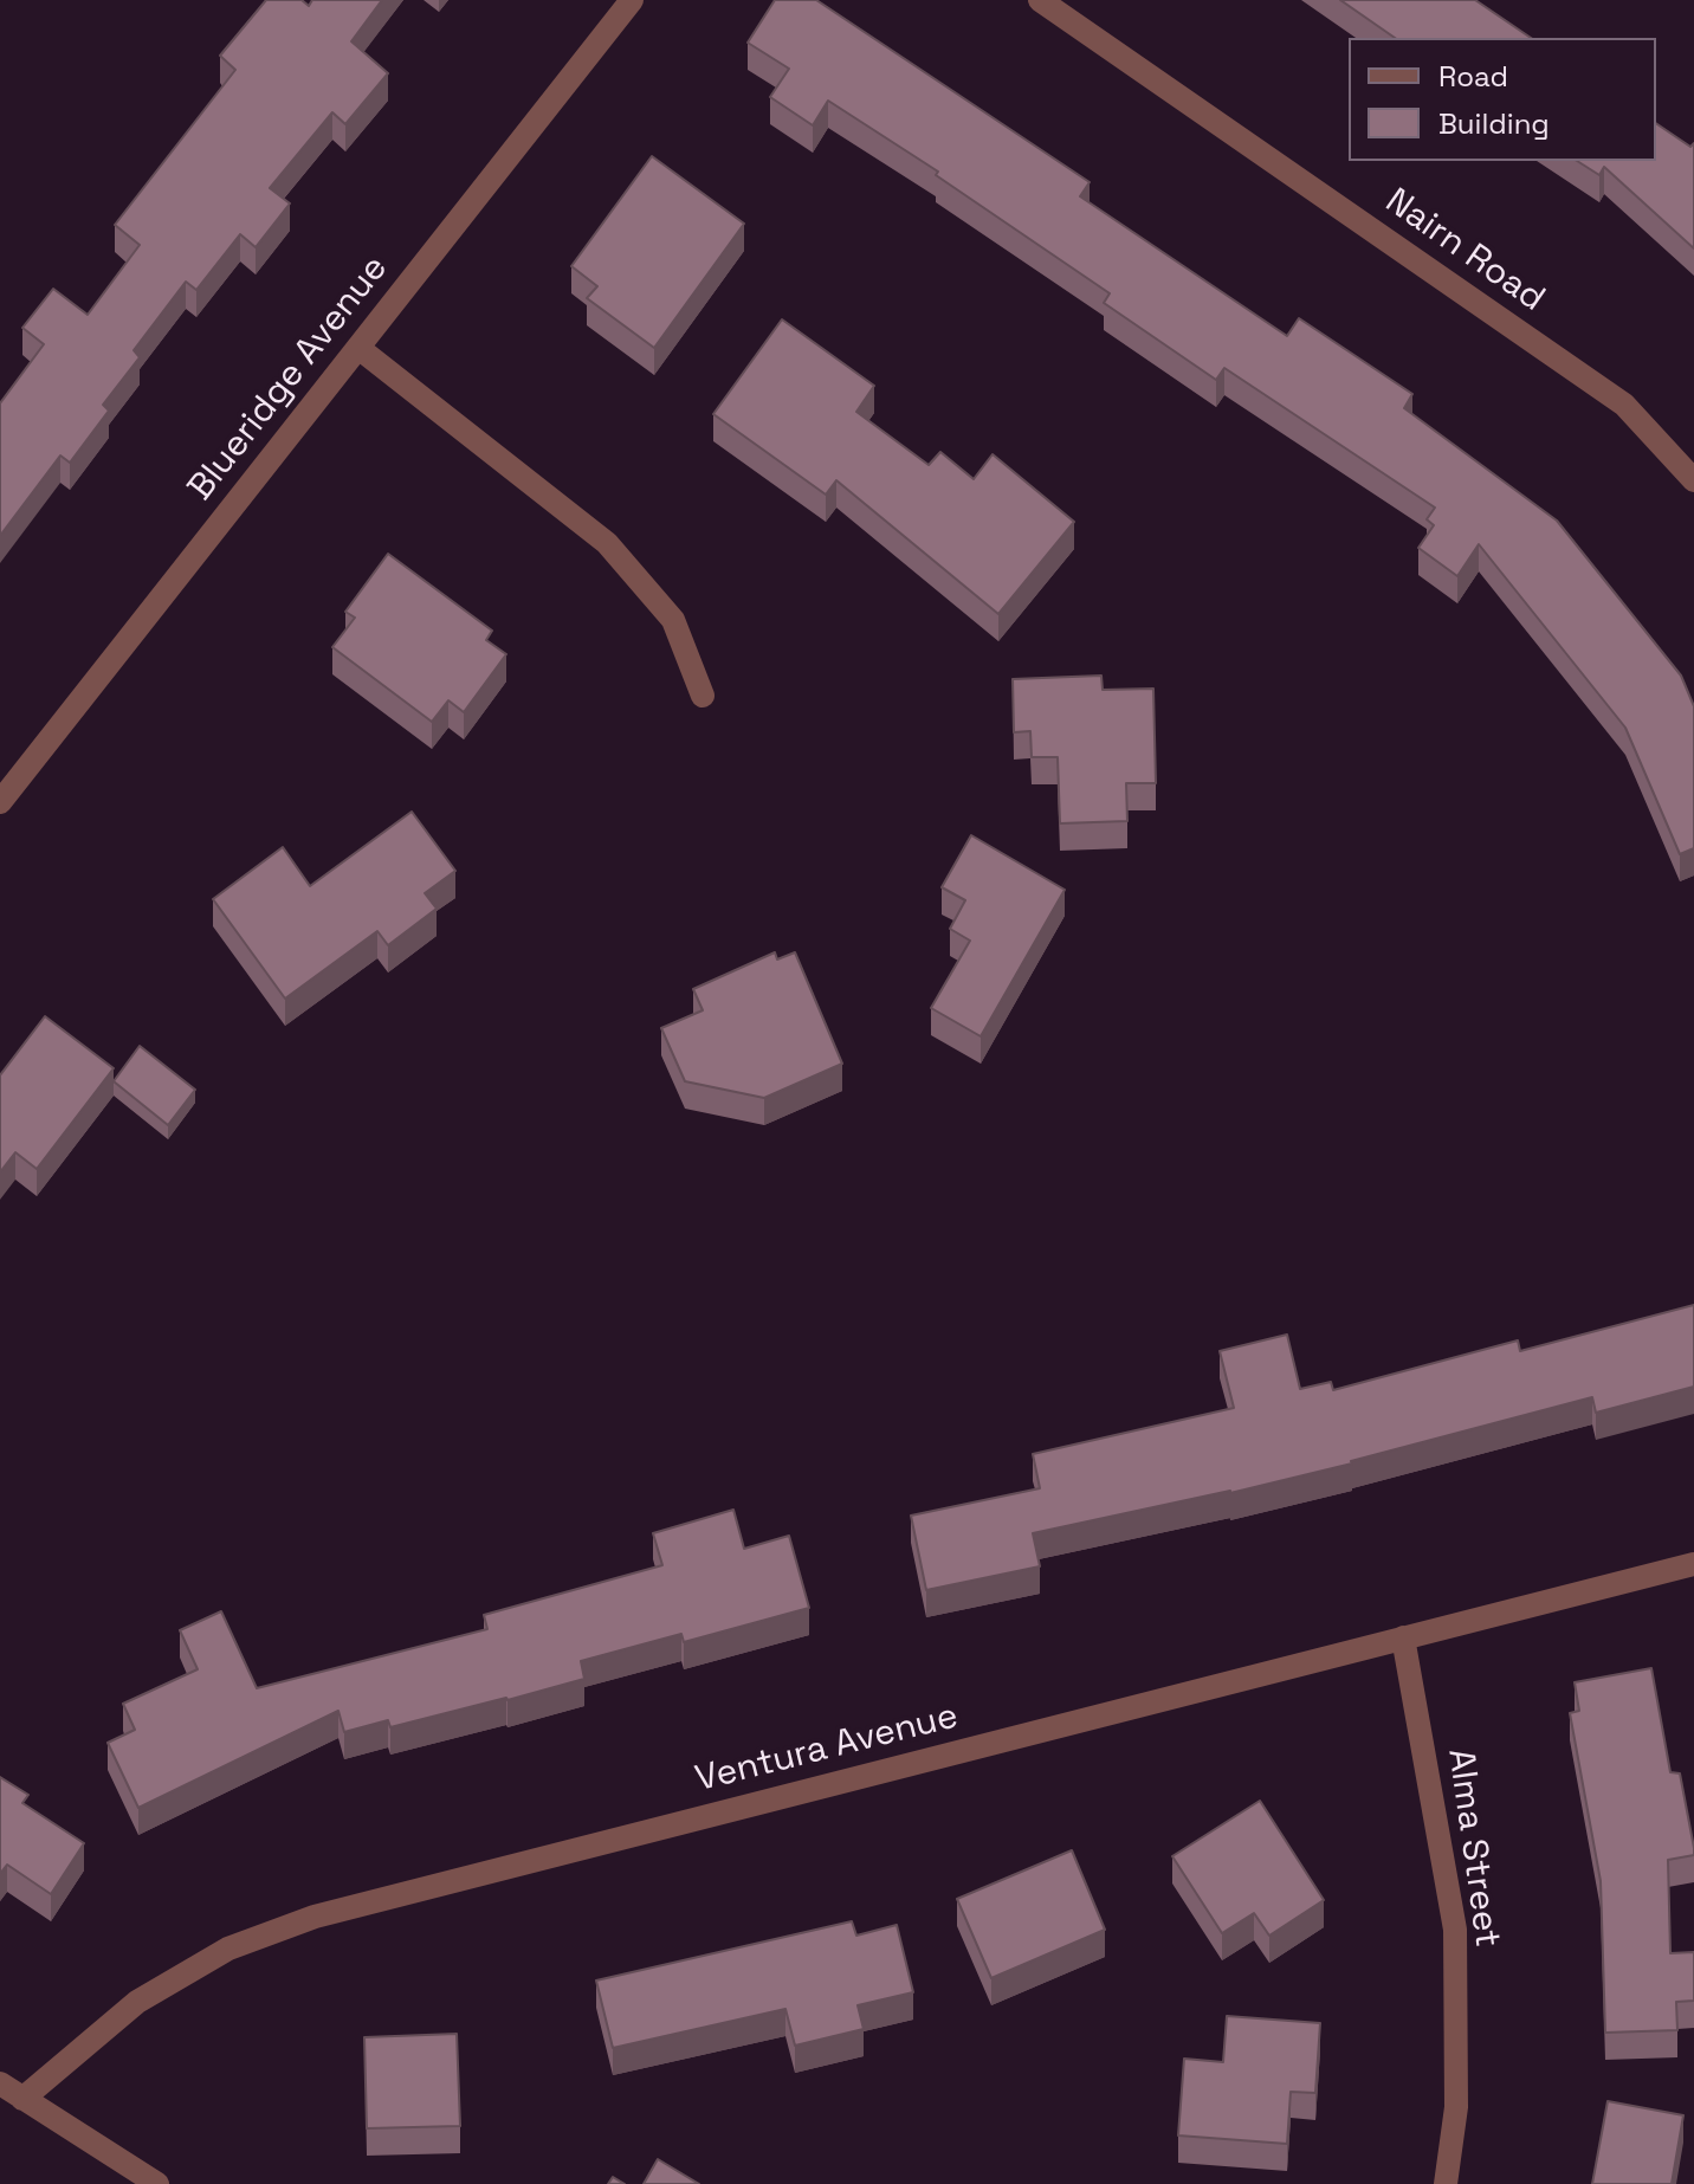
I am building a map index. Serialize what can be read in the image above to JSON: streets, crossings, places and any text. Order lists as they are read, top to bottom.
{
  "streets": {
    "street": [
      "Nairn Road",
      "Blueridge Avenue",
      "Ventura Avenue",
      "Alma Street"
    ]
  },
  "crossings": [
    ["Ventura Avenue", "Alma Street"]
  ],
  "legend": ["Road", "Building"]
}
